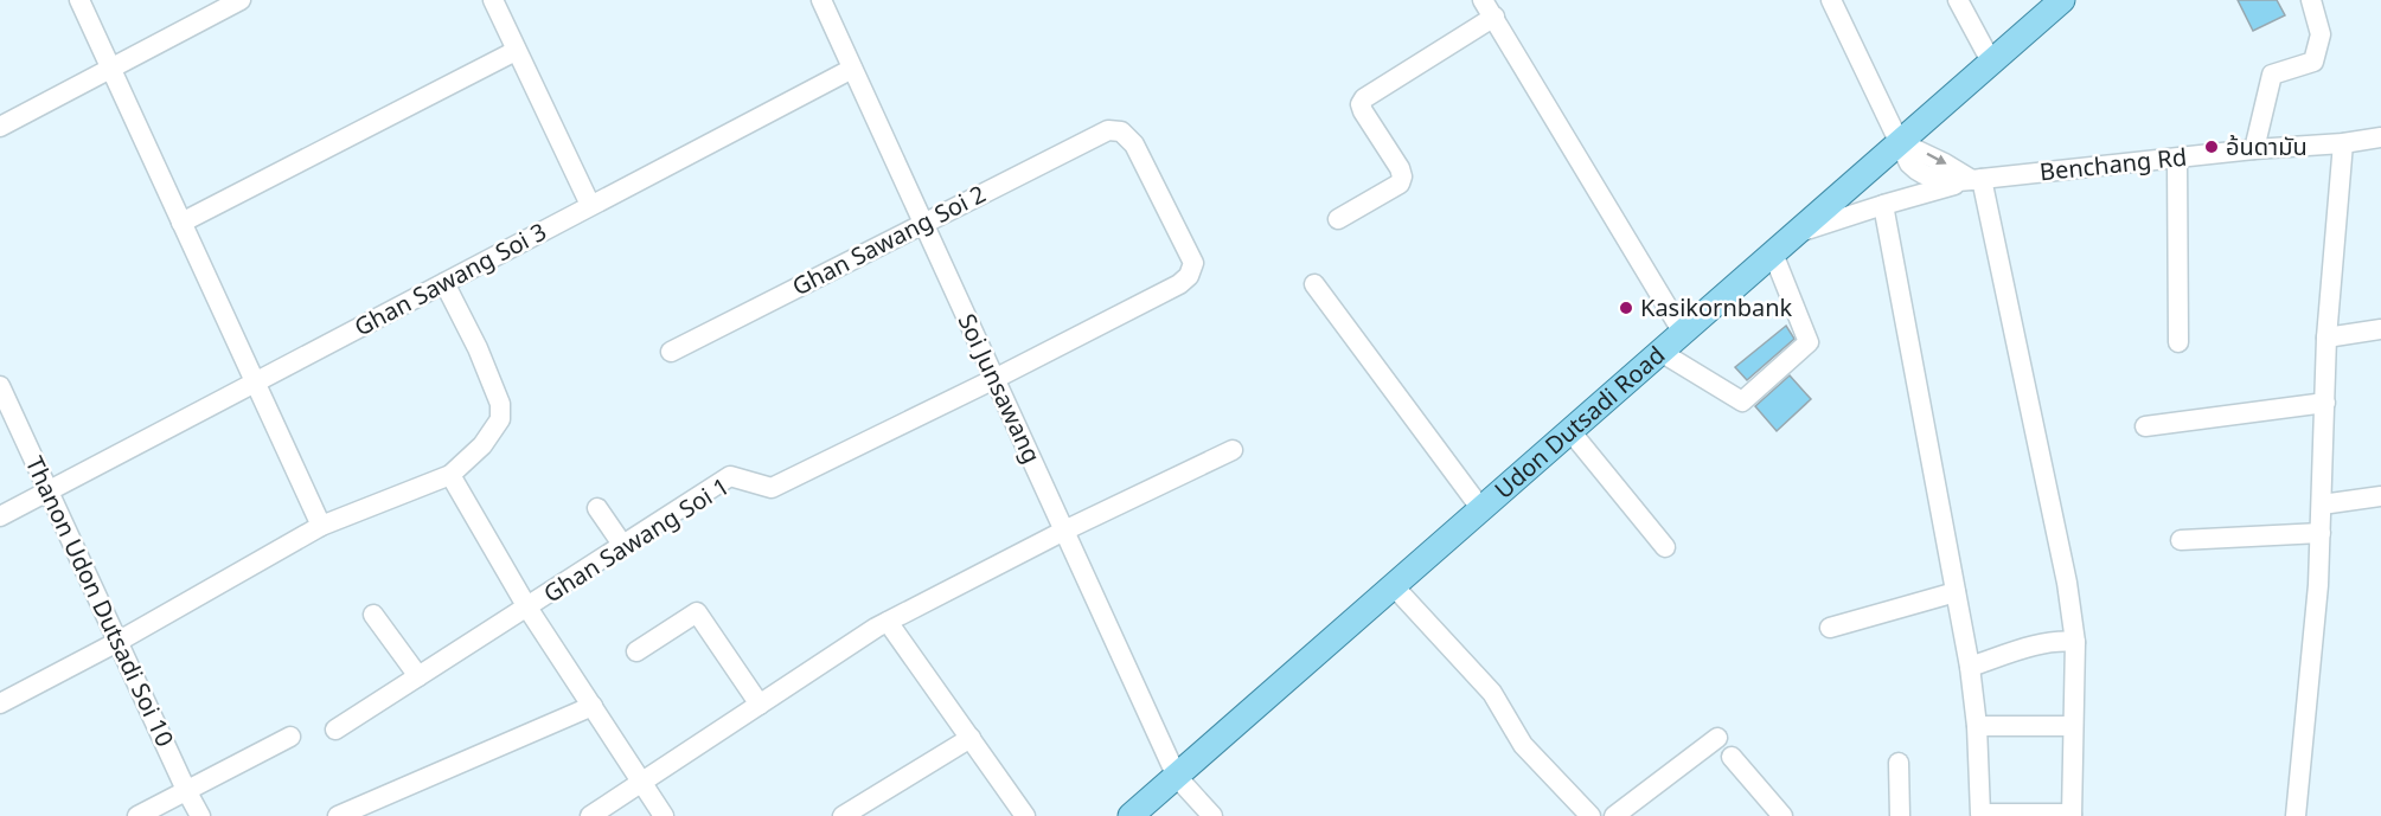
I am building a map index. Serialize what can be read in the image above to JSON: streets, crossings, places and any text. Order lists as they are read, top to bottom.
{
  "streets": {
    "main road": ["Udon Dutsadi Road"],
    "street": [
      "Benchang Rd",
      "Ghan Sawang Soi 2",
      "Ghan Sawang Soi 3",
      "Soi Junsawang",
      "Ghan Sawang Soi 1",
      "Thanon Udon Dutsadi Soi 10"
    ]
  },
  "crossings": [
    ["Benchang Rd", "Udon Dutsadi Road"],
    ["Ghan Sawang Soi 2", "Soi Junsawang"],
    ["Ghan Sawang Soi 2", "Ghan Sawang Soi 1"],
    ["Ghan Sawang Soi 3", "Soi Junsawang"],
    ["Ghan Sawang Soi 3", "Thanon Udon Dutsadi Soi 10"],
    ["Soi Junsawang", "Udon Dutsadi Road"],
    ["Soi Junsawang", "Ghan Sawang Soi 1"]
  ],
  "places": ["อ้นดามัน", "Kasikornbank"]
}
